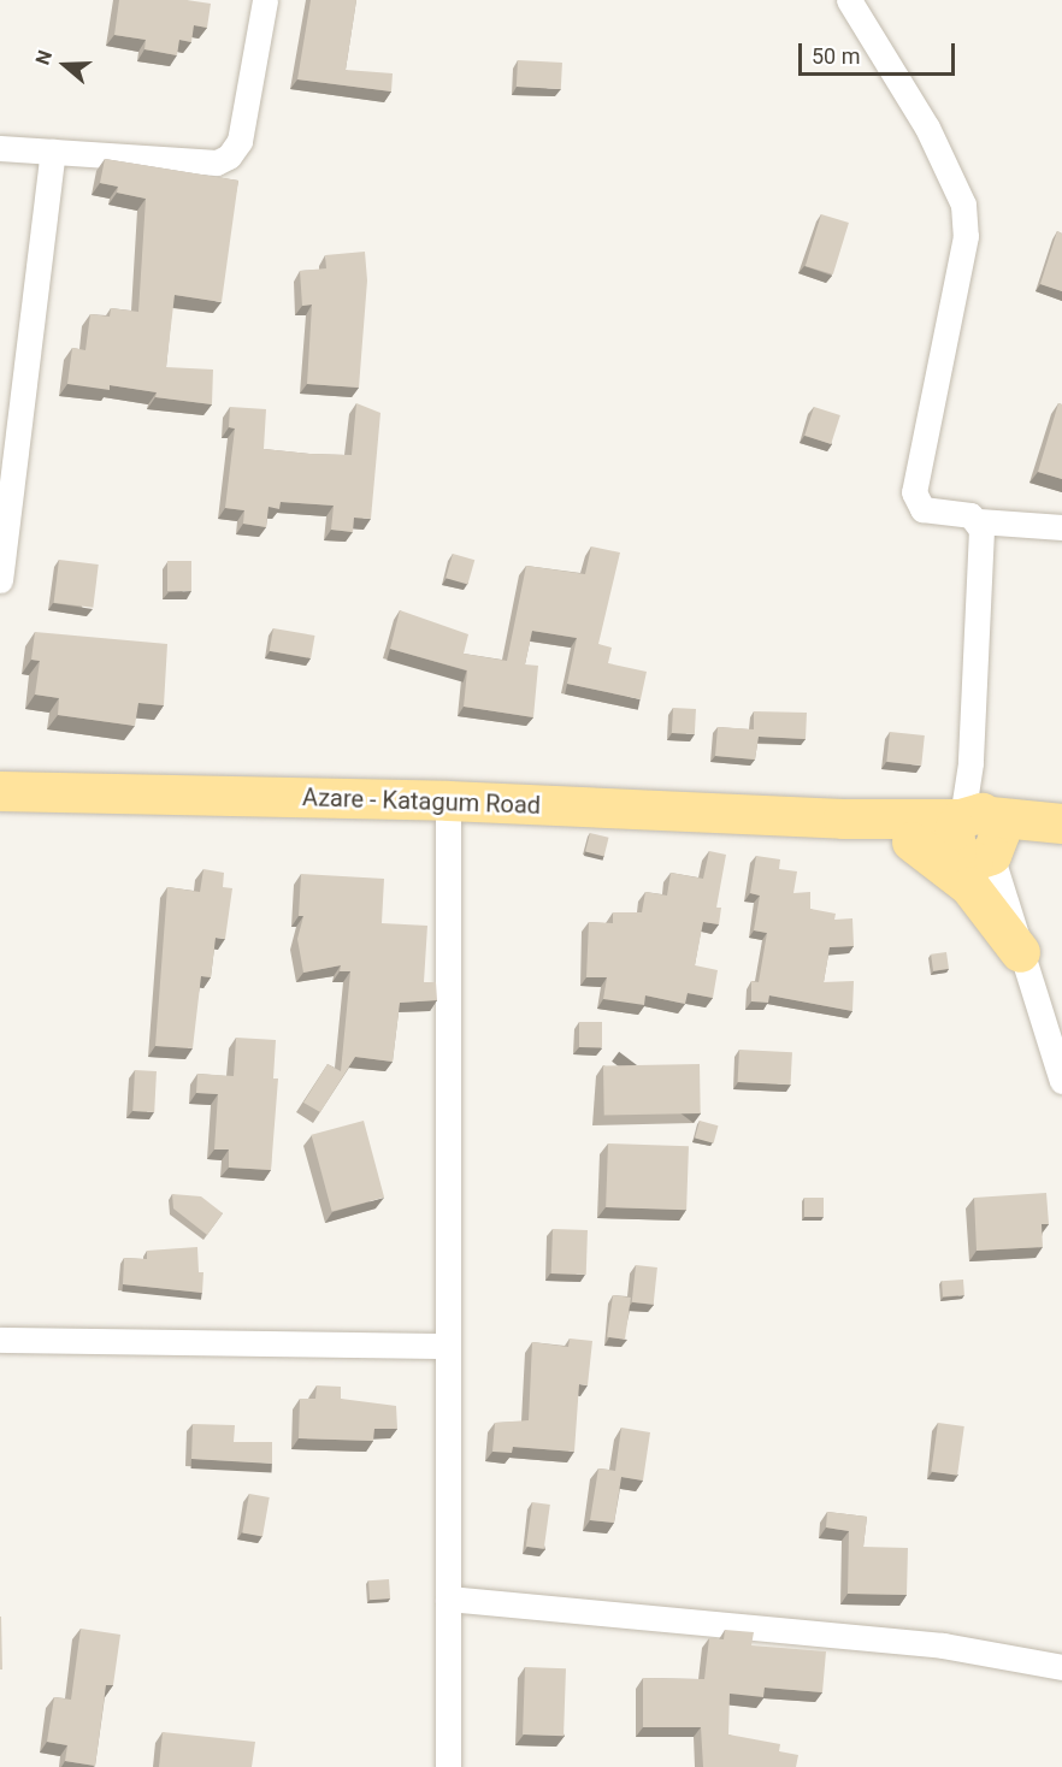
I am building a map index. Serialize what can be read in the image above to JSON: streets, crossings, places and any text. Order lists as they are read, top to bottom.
{
  "streets": {
    "main road": ["Azare - Katagum Road"]
  },
  "scale_bar": "50 m",
  "north": "left"
}
